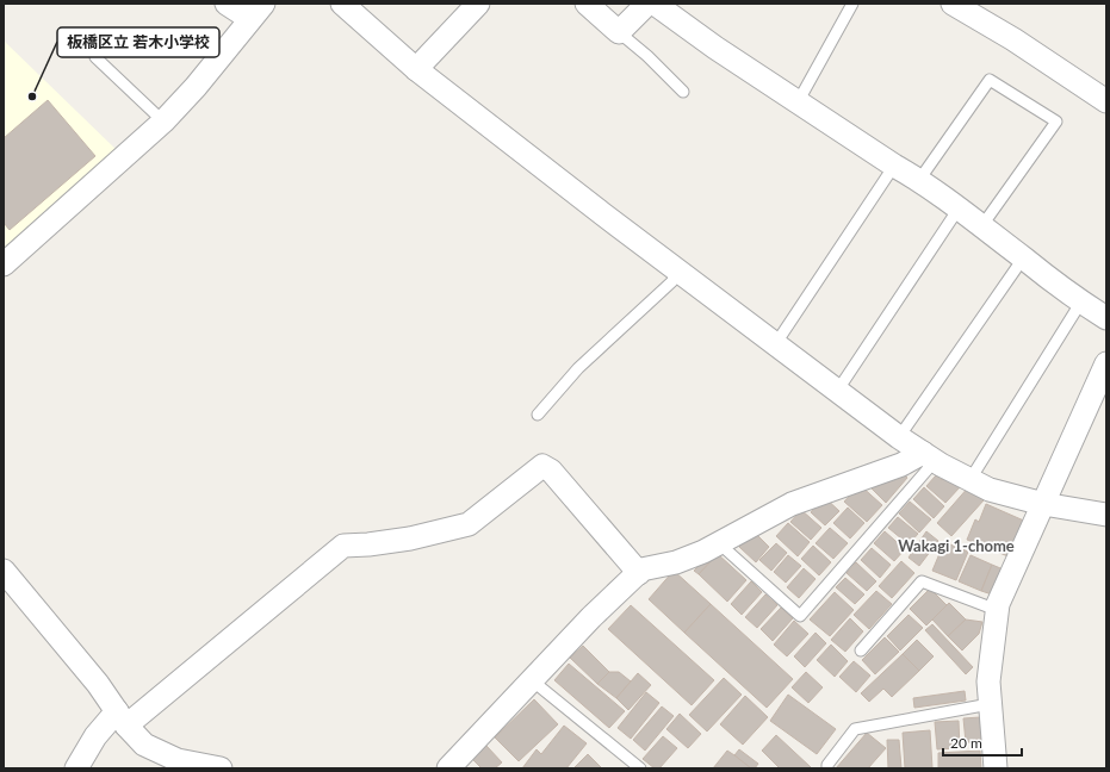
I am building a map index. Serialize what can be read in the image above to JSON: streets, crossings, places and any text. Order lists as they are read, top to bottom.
{
  "districts": ["Wakagi 1-chome"],
  "places": ["板橋区立 若木小学校"],
  "scale_bar": "20 m"
}
